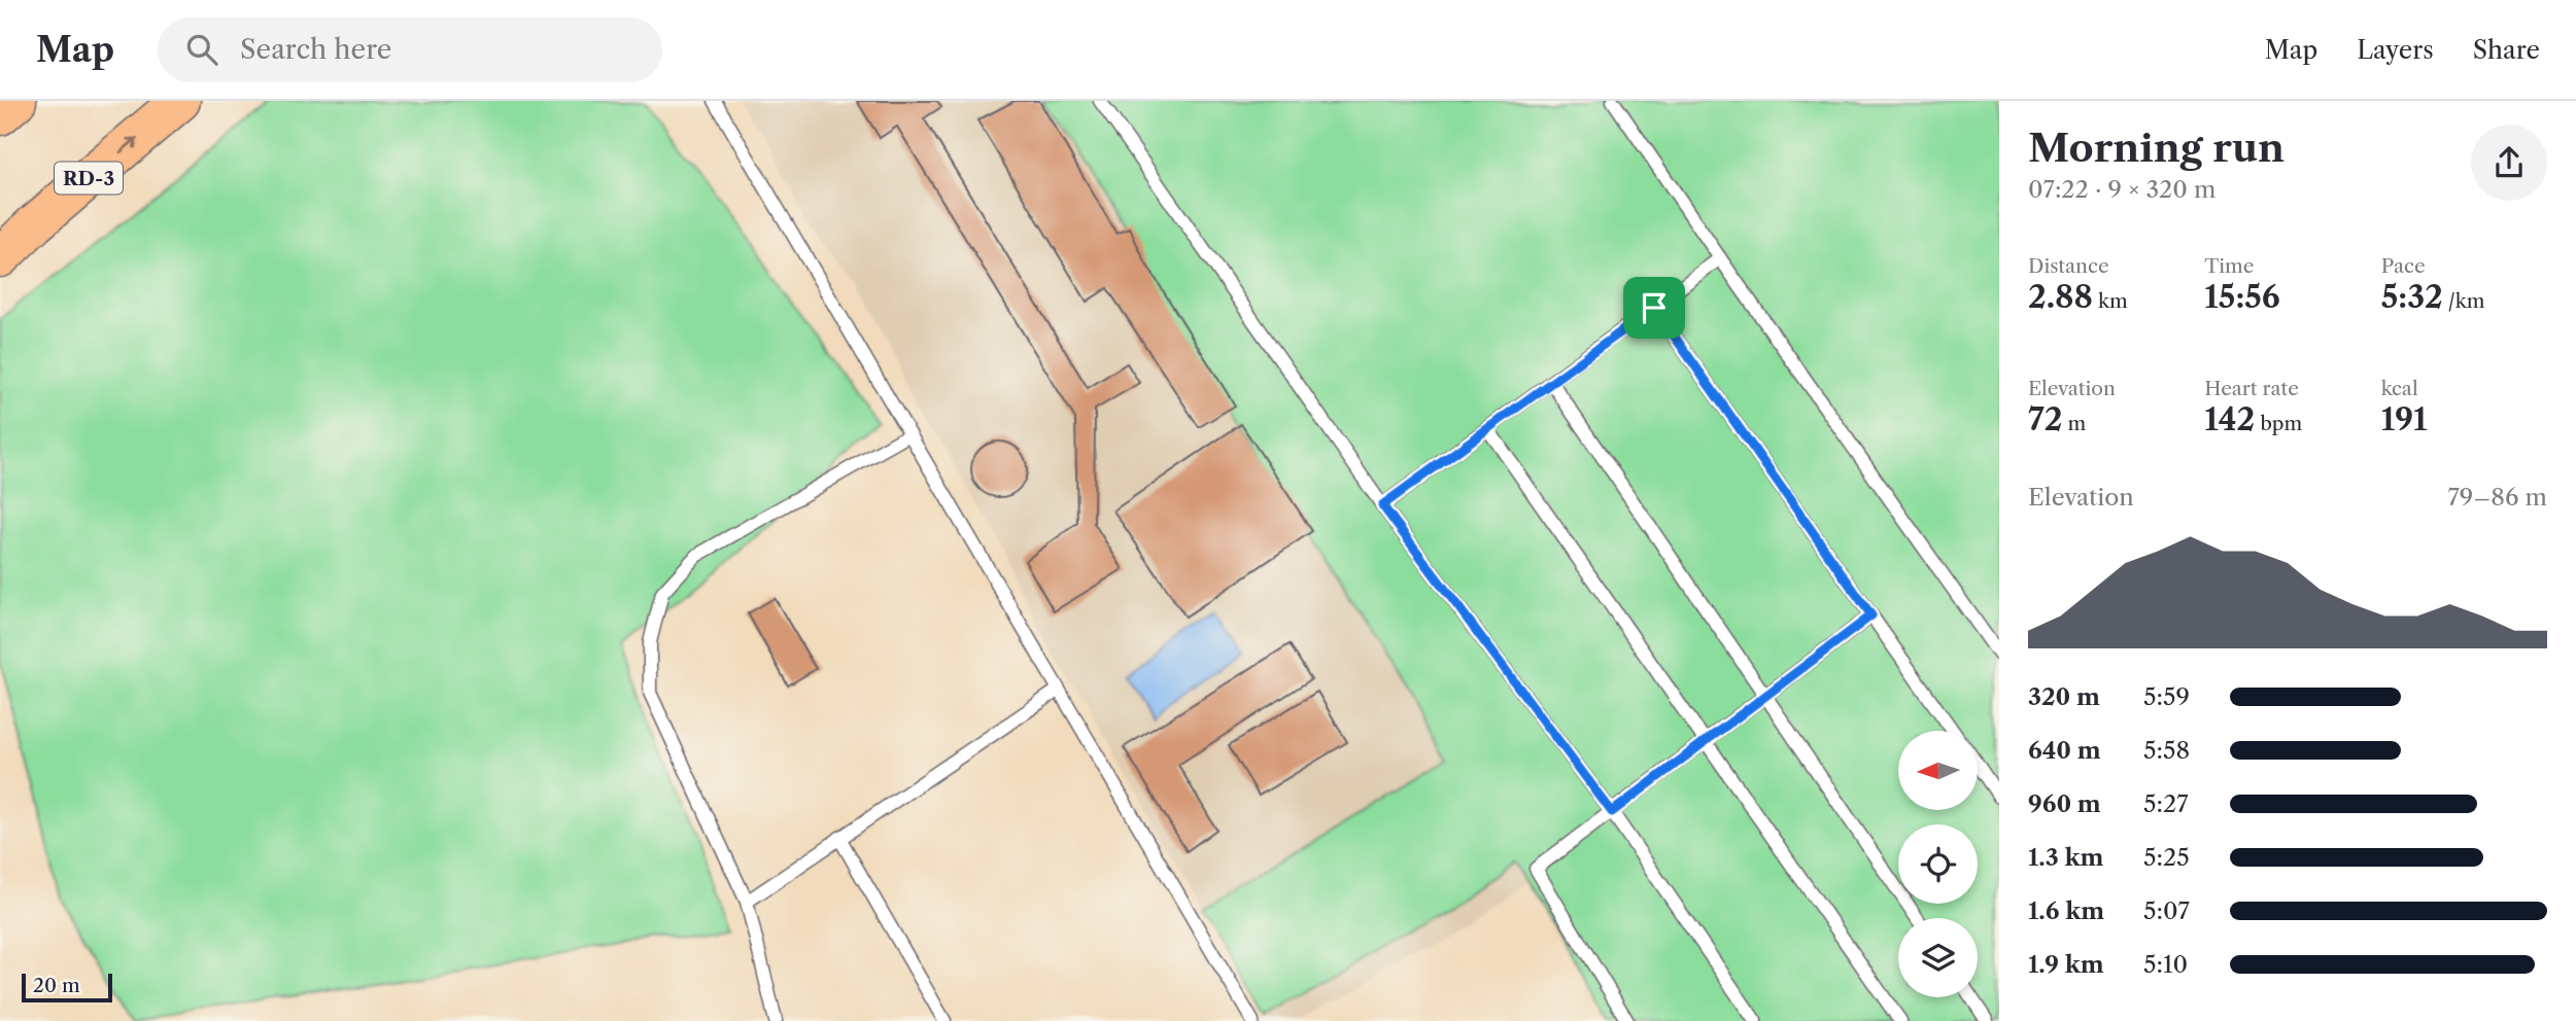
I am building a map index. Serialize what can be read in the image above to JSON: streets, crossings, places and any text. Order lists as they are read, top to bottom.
{
  "streets": {
    "highway": ["RD-3"]
  },
  "scale_bar": "20 m",
  "north": "left",
  "page": {
    "header": "Map",
    "search": "Search here",
    "nav": ["Map", "Layers", "Share"],
    "heading": ["Morning run", "07:22 · 9 × 320 m"],
    "stats": [
      ["Distance", "2.88 km"],
      ["Time", "15:56"],
      ["Pace", "5:32 /km"],
      ["Elevation", "72 m"],
      ["Heart rate", "142 bpm"],
      ["kcal", "191"]
    ],
    "chart": ["Elevation", "79–86 m"],
    "list": [
      {
        "name": "320 m",
        "note": "5:59"
      },
      {
        "name": "640 m",
        "note": "5:58"
      },
      {
        "name": "960 m",
        "note": "5:27"
      },
      {
        "name": "1.3 km",
        "note": "5:25"
      },
      {
        "name": "1.6 km",
        "note": "5:07"
      },
      {
        "name": "1.9 km",
        "note": "5:10"
      }
    ],
    "scale": "20 m"
  }
}
